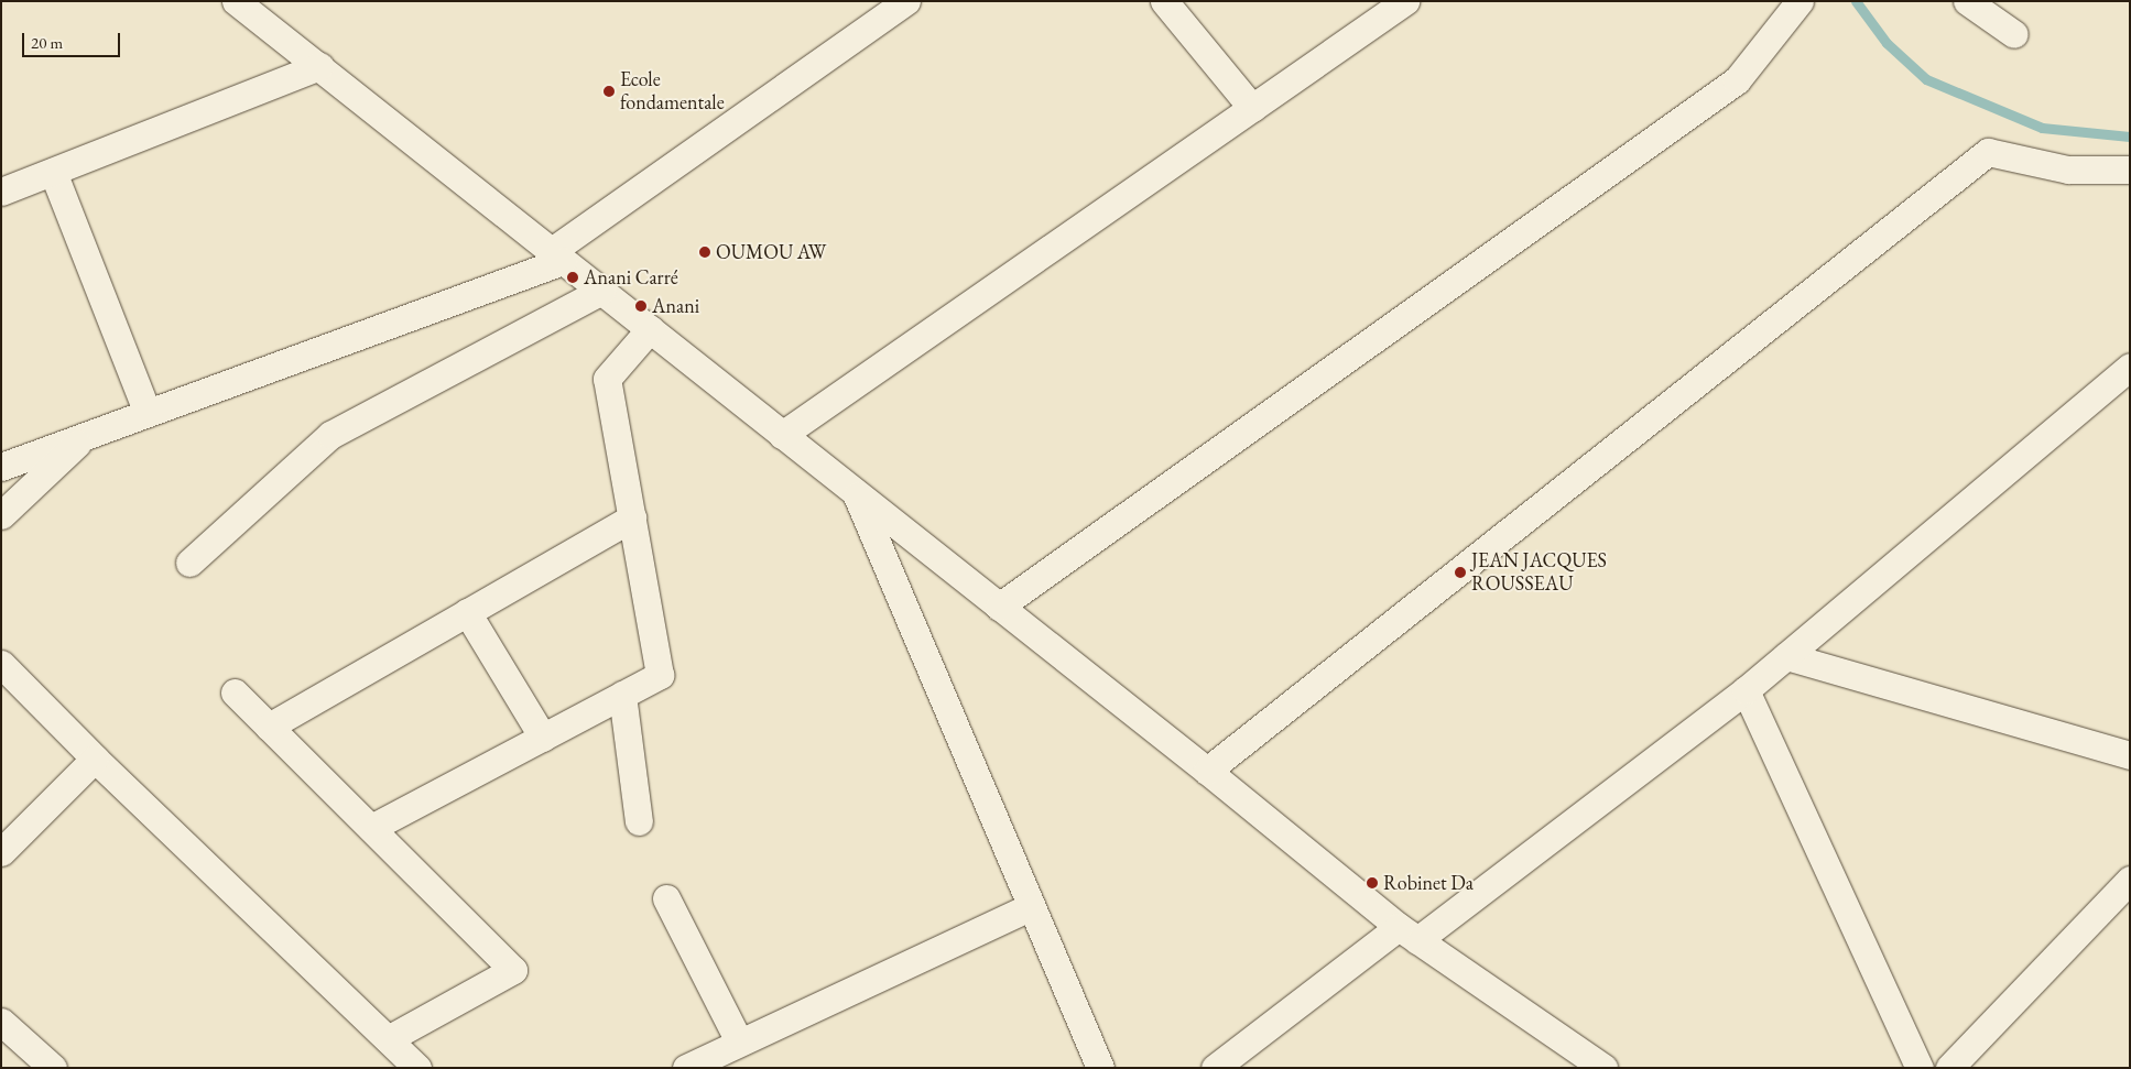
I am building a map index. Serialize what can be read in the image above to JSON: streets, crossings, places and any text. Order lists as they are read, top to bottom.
{
  "places": [
    "Ecole fondamentale",
    "OUMOU AW",
    "Anani Carré",
    "Anani",
    "JEAN JACQUES ROUSSEAU",
    "Robinet Da"
  ],
  "scale_bar": "20 m"
}
